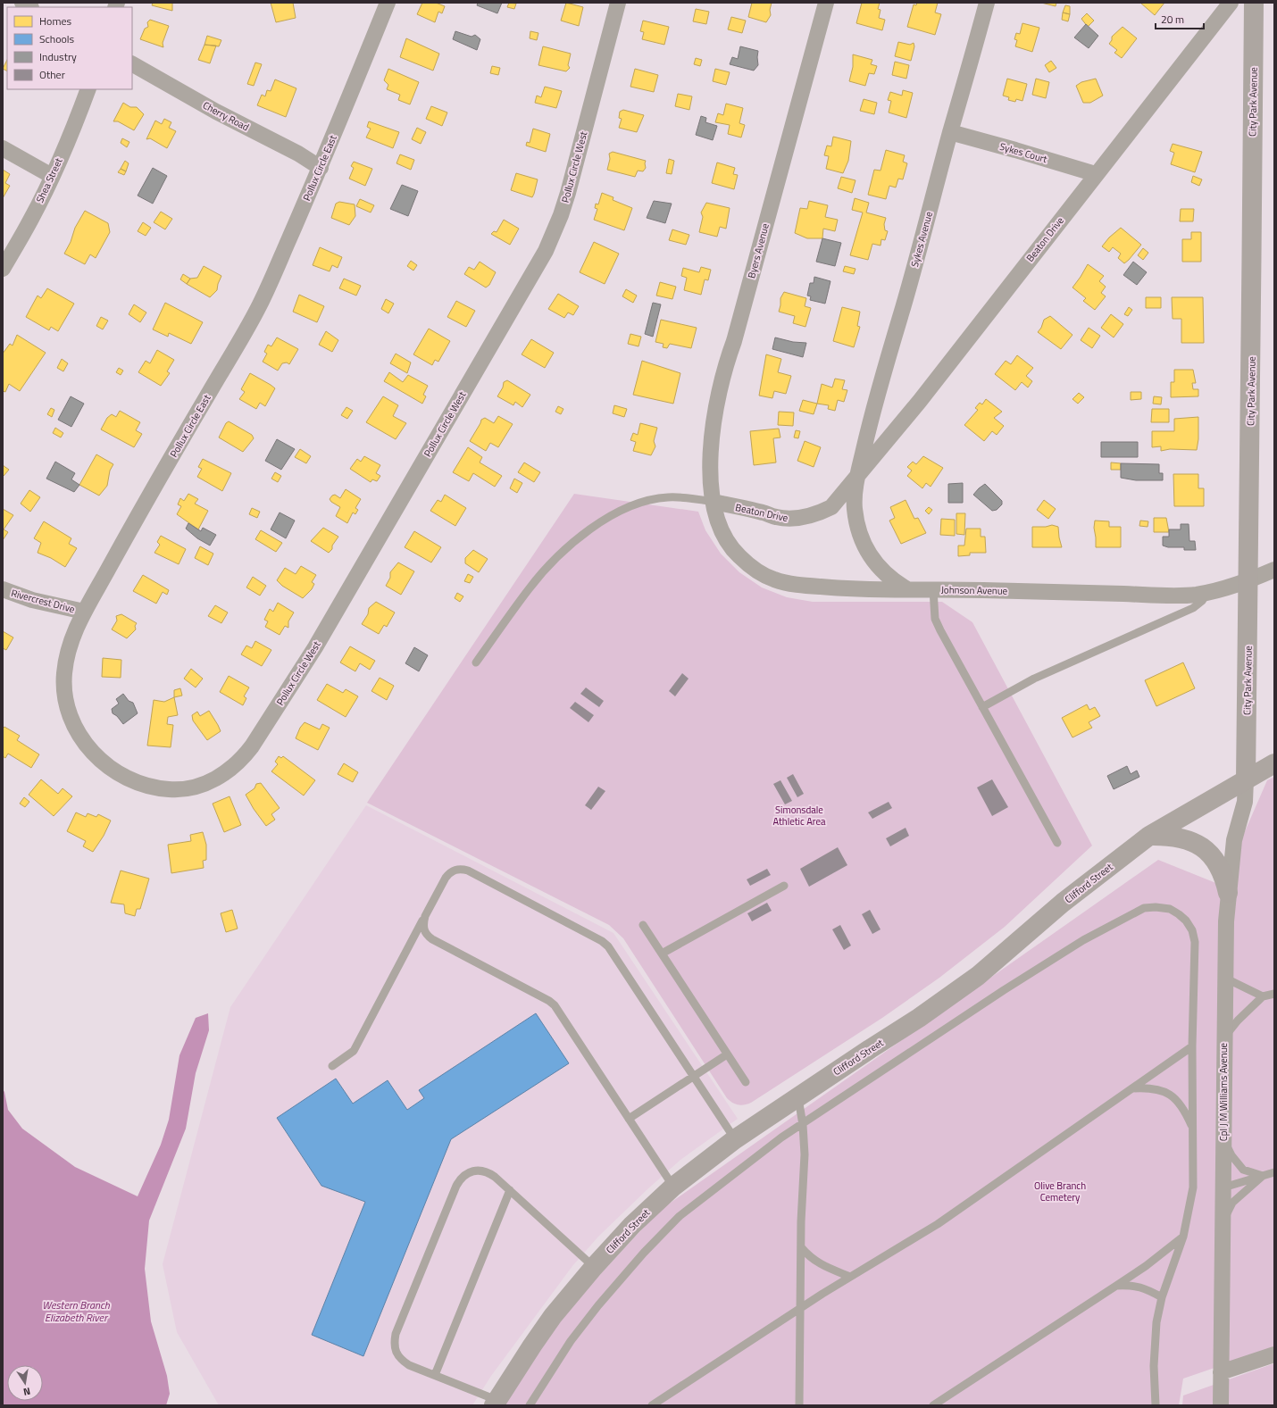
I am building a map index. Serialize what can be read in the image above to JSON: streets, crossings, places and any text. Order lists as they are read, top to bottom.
{
  "streets": {
    "street": [
      "City Park Avenue",
      "Cherry Road",
      "Sykes Court",
      "Pollux Circle West",
      "Pollux Circle East",
      "Shea Street",
      "Sykes Avenue",
      "Beaton Drive",
      "Byers Avenue",
      "Johnson Avenue",
      "Rivercrest Drive",
      "Clifford Street",
      "Cpl J M Williams Avenue"
    ]
  },
  "crossings": [
    ["City Park Avenue", "Johnson Avenue"],
    ["City Park Avenue", "Clifford Street"],
    ["City Park Avenue", "Cpl J M Williams Avenue"],
    ["Cherry Road", "Pollux Circle East"],
    ["Sykes Court", "Sykes Avenue"],
    ["Sykes Court", "Beaton Drive"],
    ["Pollux Circle West", "Pollux Circle East"],
    ["Pollux Circle East", "Rivercrest Drive"],
    ["Sykes Avenue", "Beaton Drive"],
    ["Beaton Drive", "Byers Avenue"],
    ["Beaton Drive", "Johnson Avenue"],
    ["Byers Avenue", "Johnson Avenue"],
    ["Clifford Street", "Cpl J M Williams Avenue"]
  ],
  "water": ["Western Branch Elizabeth River"],
  "parks": ["Simonsdale Athletic Area", "Olive Branch Cemetery"],
  "legend": [
    "Homes",
    "Schools",
    "Industry",
    "Other"
  ],
  "scale_bar": "20 m",
  "north": "bottom"
}
